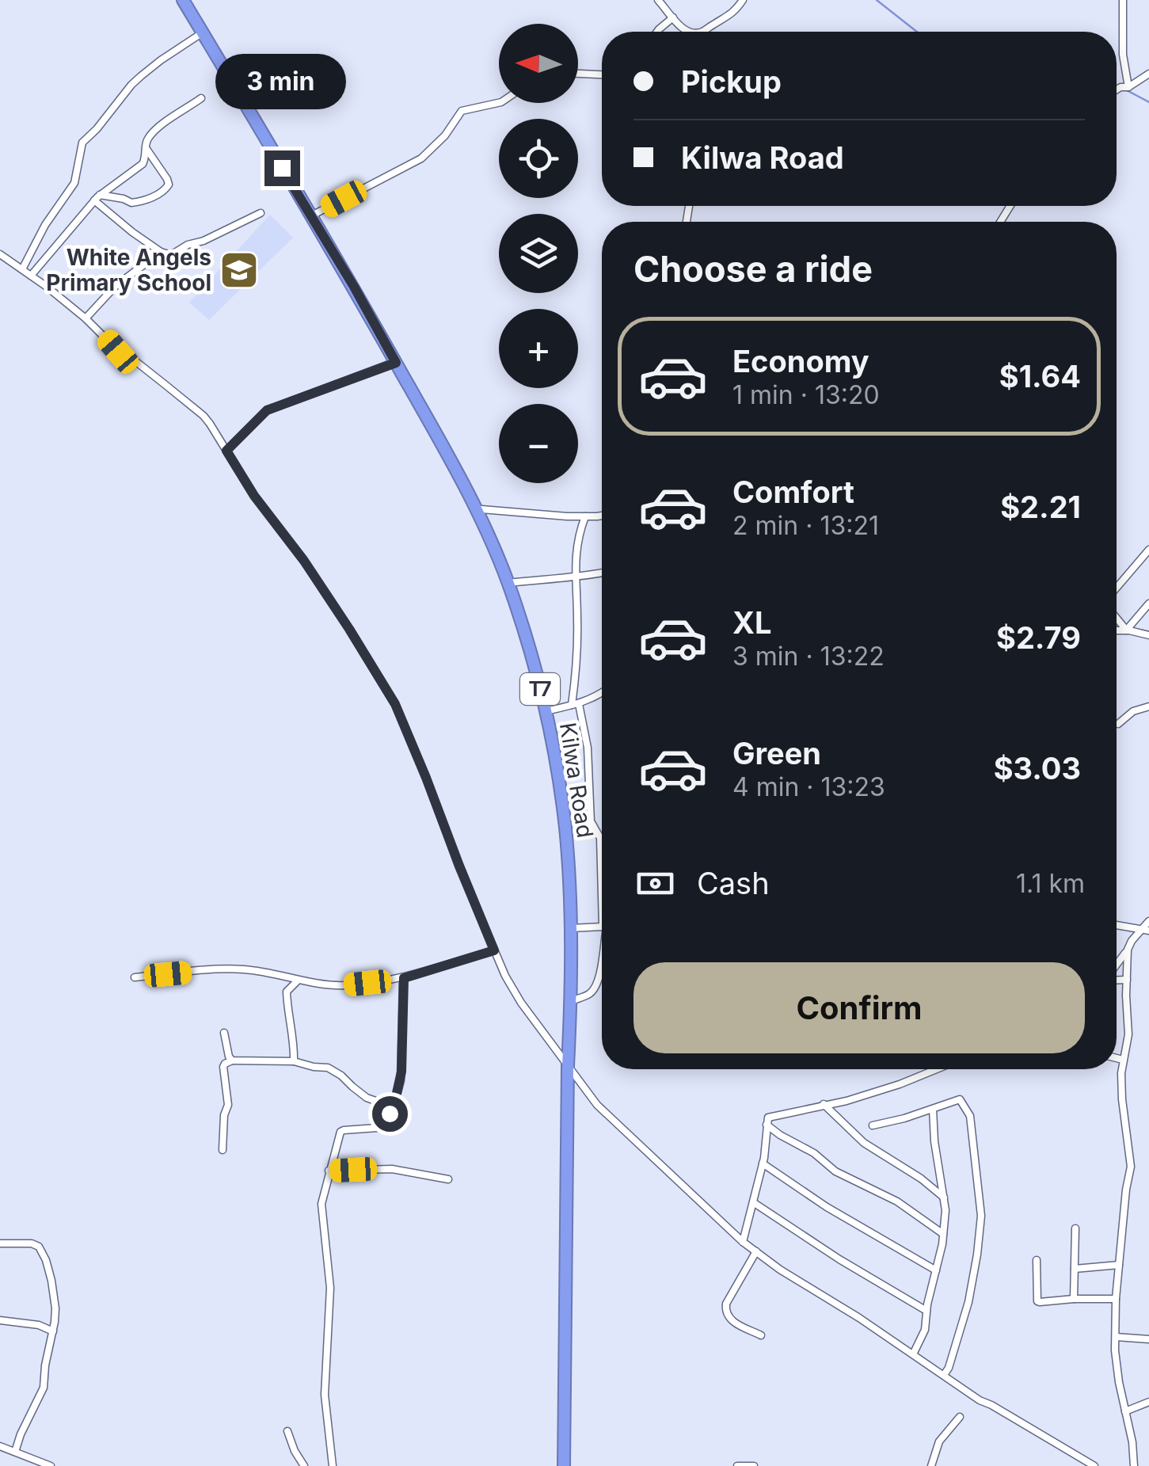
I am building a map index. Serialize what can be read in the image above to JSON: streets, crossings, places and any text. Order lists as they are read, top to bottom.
{
  "streets": {
    "highway": ["T7", "Kilwa Road"]
  },
  "places": {
    "school or university": ["White Angels Primary School"]
  },
  "north": "left",
  "page": {
    "map_buttons": ["+", "−"],
    "banner": ["Pickup", "Kilwa Road"],
    "bubble": "3 min",
    "heading": "Choose a ride",
    "list": [
      {
        "name": "Economy",
        "note": "1 min · 13:20",
        "value": "$1.64"
      },
      {
        "name": "Comfort",
        "note": "2 min · 13:21",
        "value": "$2.21"
      },
      {
        "name": "XL",
        "note": "3 min · 13:22",
        "value": "$2.79"
      },
      {
        "name": "Green",
        "note": "4 min · 13:23",
        "value": "$3.03"
      }
    ],
    "pay": ["Cash", "1.1 km"],
    "buttons": "Confirm"
  }
}
